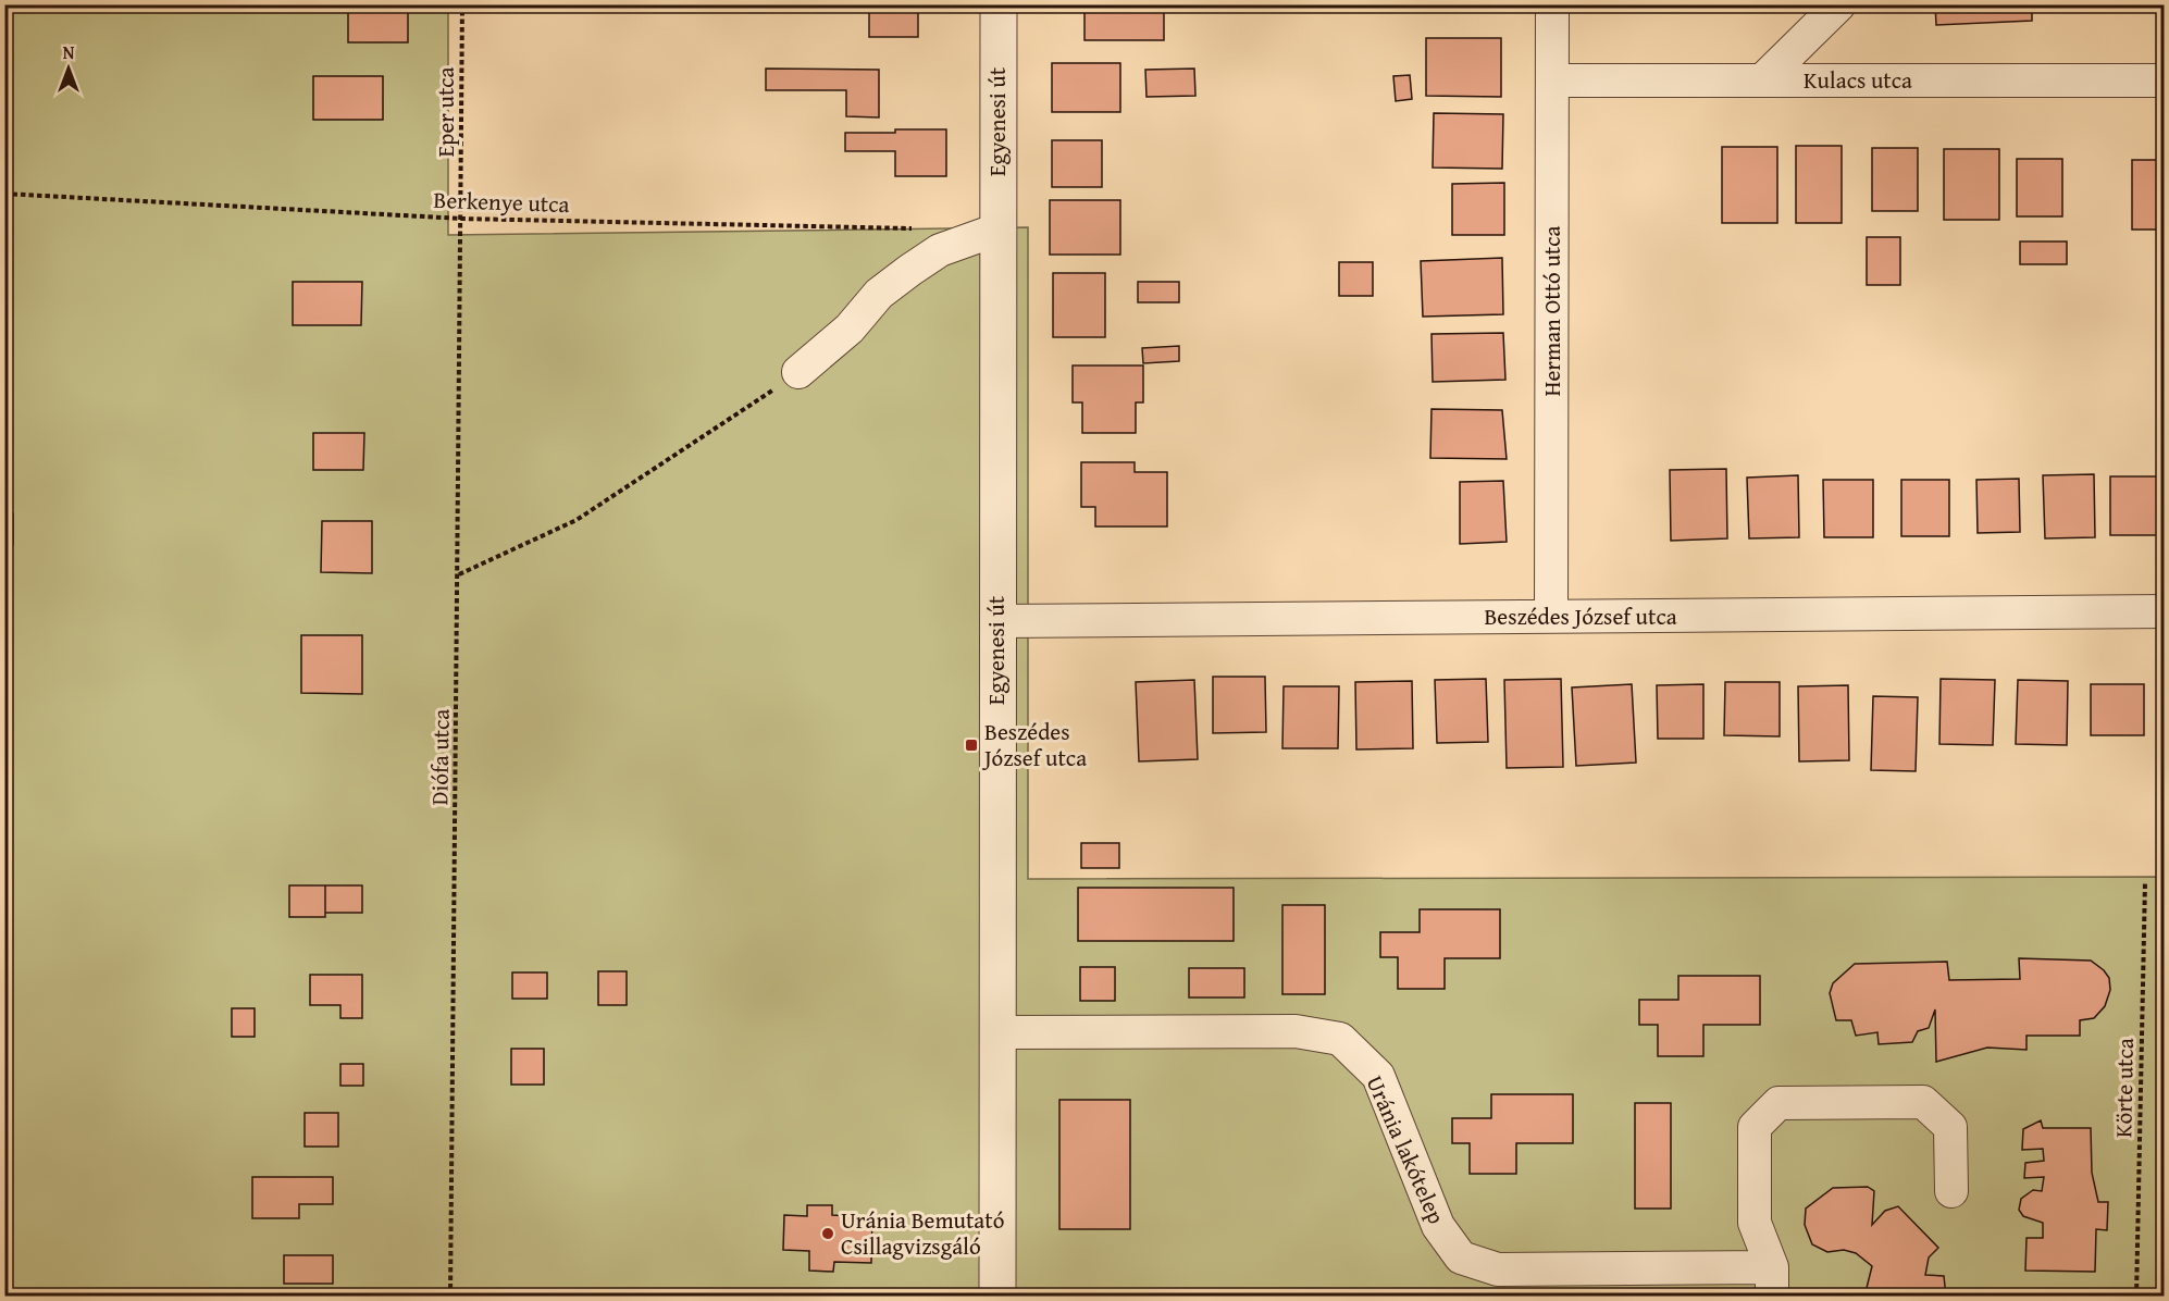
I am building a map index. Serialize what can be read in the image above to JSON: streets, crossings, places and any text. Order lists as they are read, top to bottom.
{
  "streets": {
    "street": [
      "Kulacs utca",
      "Egyenesi út",
      "Herman Ottó utca",
      "Beszédes József utca",
      "Uránia lakótelep"
    ],
    "path": [
      "Eper utca",
      "Berkenye utca",
      "Diófa utca",
      "Körte utca"
    ]
  },
  "crossings": [
    ["Kulacs utca", "Herman Ottó utca"],
    ["Eper utca", "Berkenye utca"],
    ["Eper utca", "Diófa utca"],
    ["Egyenesi út", "Beszédes József utca"],
    ["Egyenesi út", "Uránia lakótelep"],
    ["Berkenye utca", "Diófa utca"],
    ["Herman Ottó utca", "Beszédes József utca"]
  ],
  "places": {
    "transit": ["Beszédes József utca"],
    "other": ["Uránia Bemutató Csillagvizsgáló"]
  },
  "north": "top"
}
